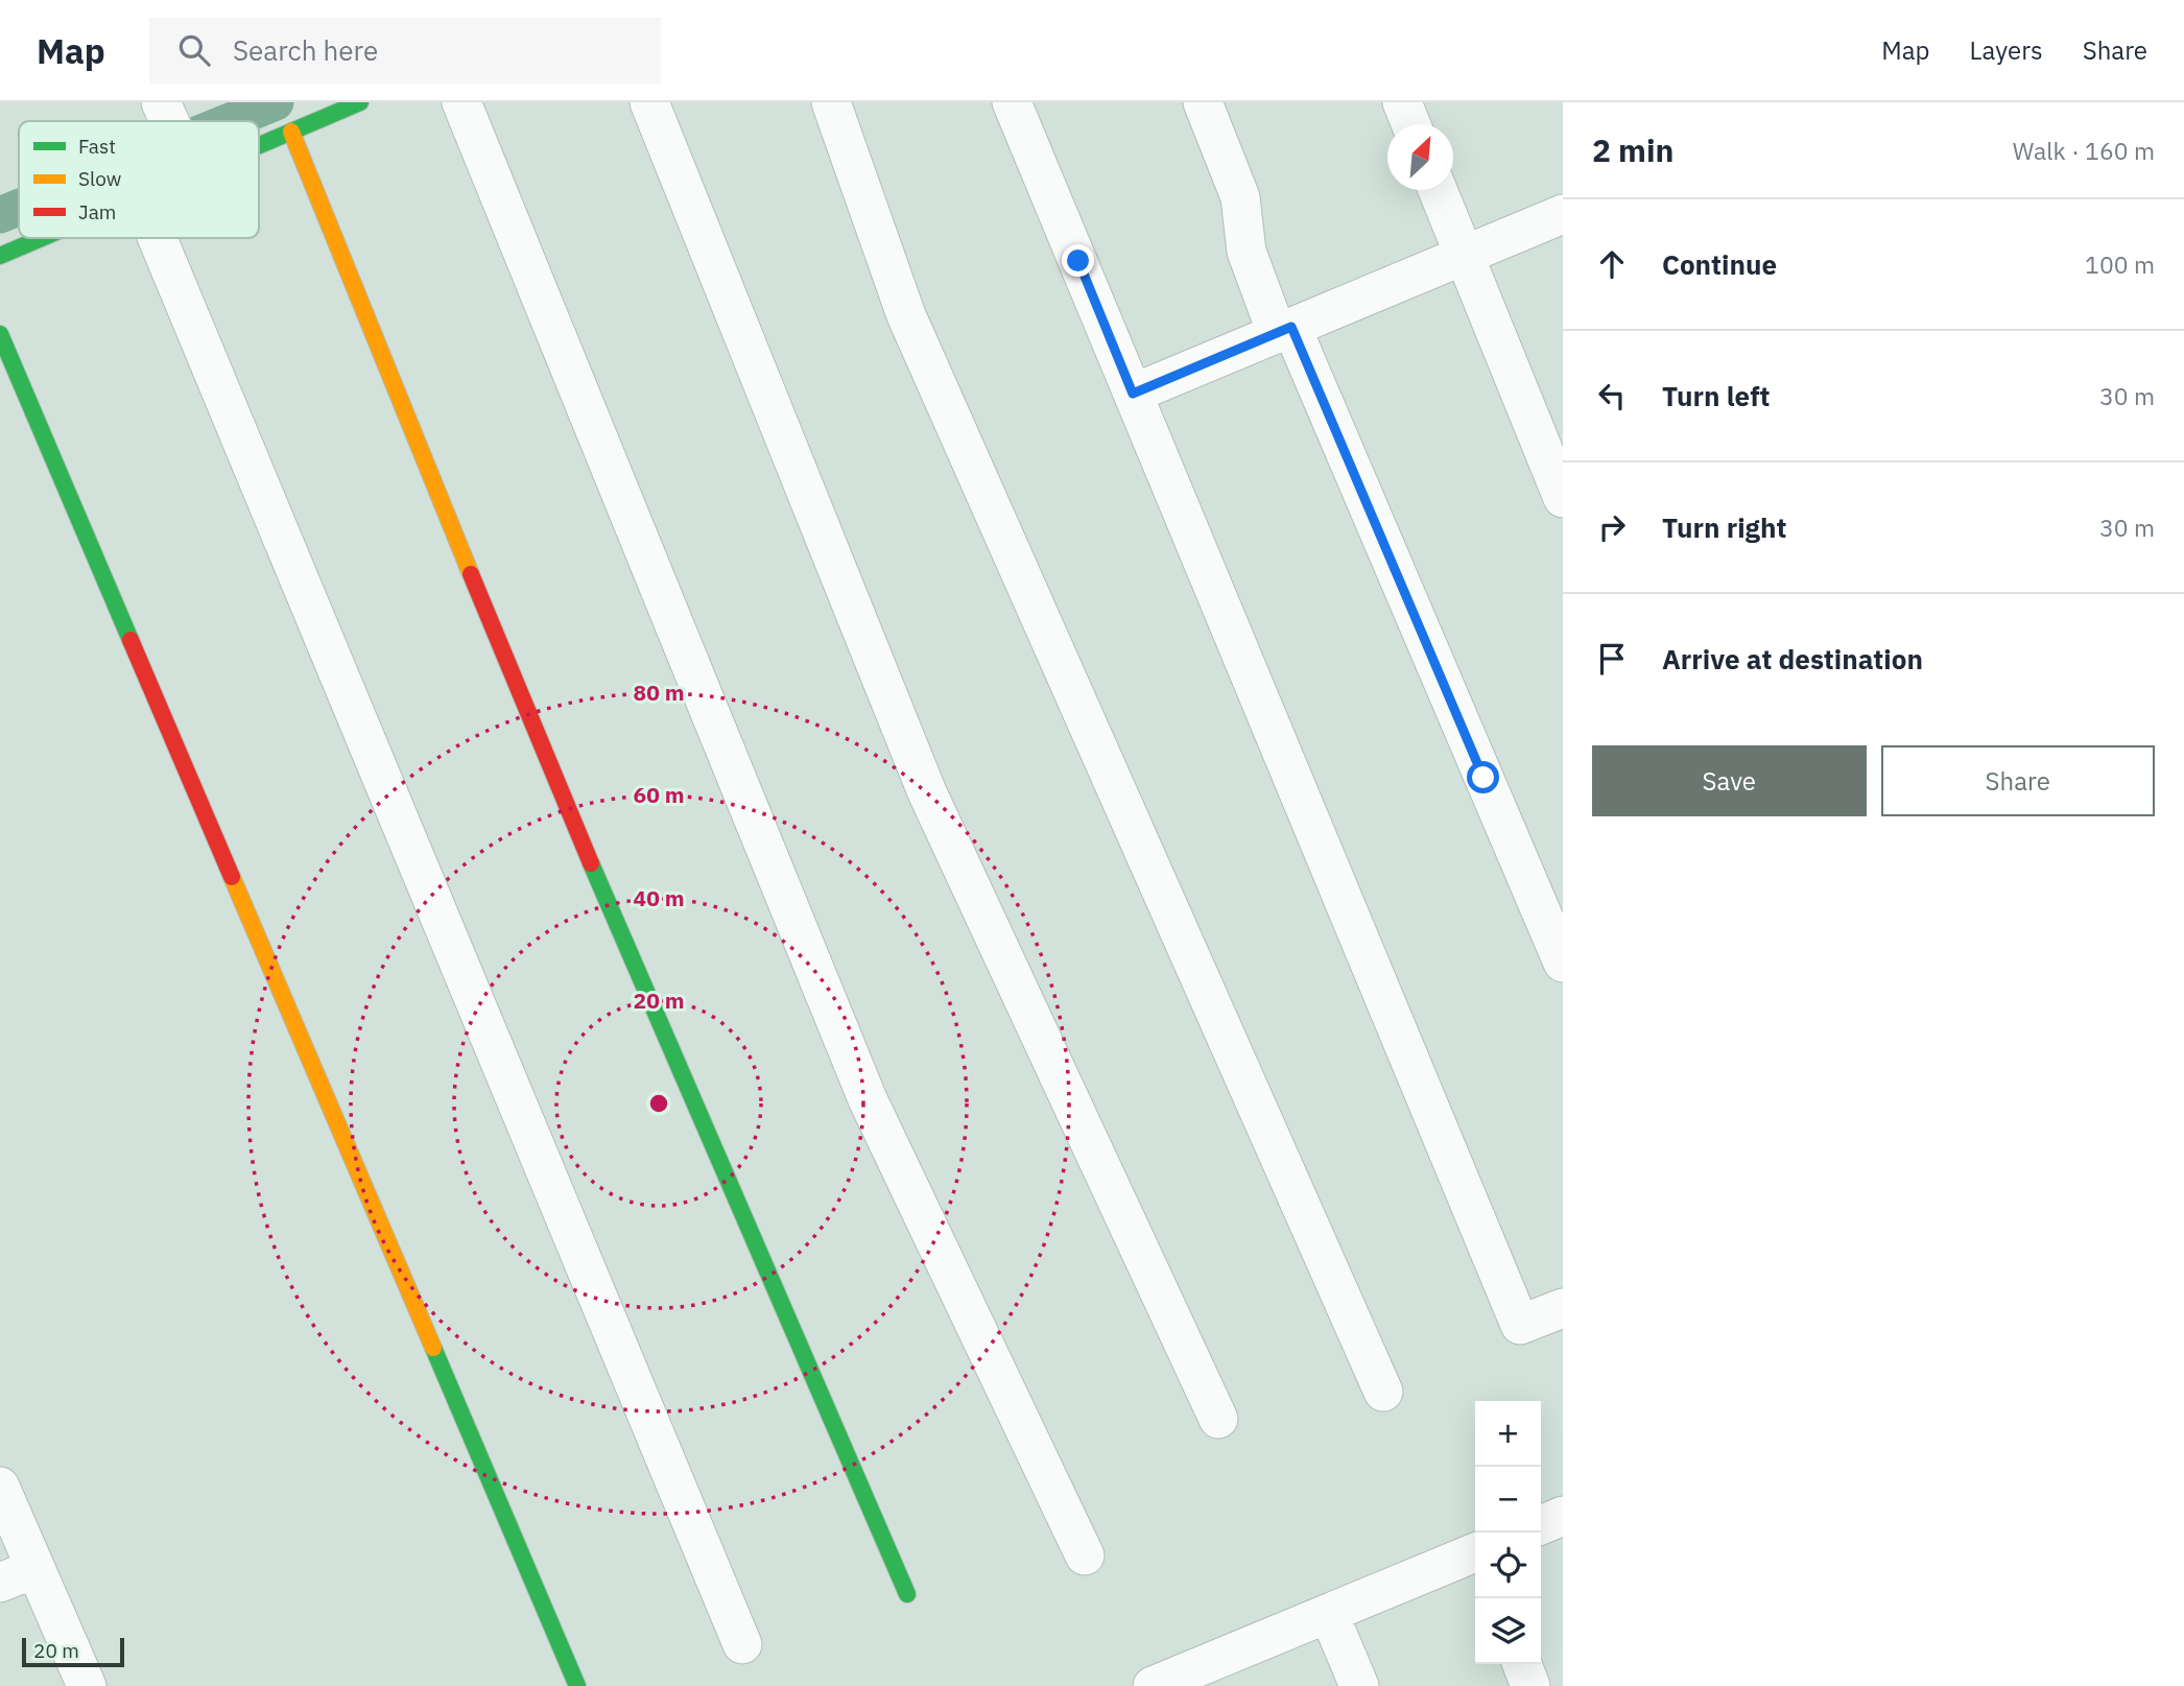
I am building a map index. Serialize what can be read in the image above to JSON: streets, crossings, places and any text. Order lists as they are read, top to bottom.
{
  "legend": ["Fast", "Slow", "Jam"],
  "scale_bar": "20 m",
  "north": "top right",
  "page": {
    "header": "Map",
    "search": "Search here",
    "nav": ["Map", "Layers", "Share"],
    "heading": ["2 min", "Walk · 160 m"],
    "list": [
      ["Continue", "100 m"],
      ["Turn left", "30 m"],
      ["Turn right", "30 m"],
      "Arrive at destination"
    ],
    "buttons": ["Save", "Share"],
    "map_buttons": ["+", "−"],
    "scale": "20 m"
  },
  "rings": [
    "80 m",
    "60 m",
    "40 m",
    "20 m"
  ]
}
